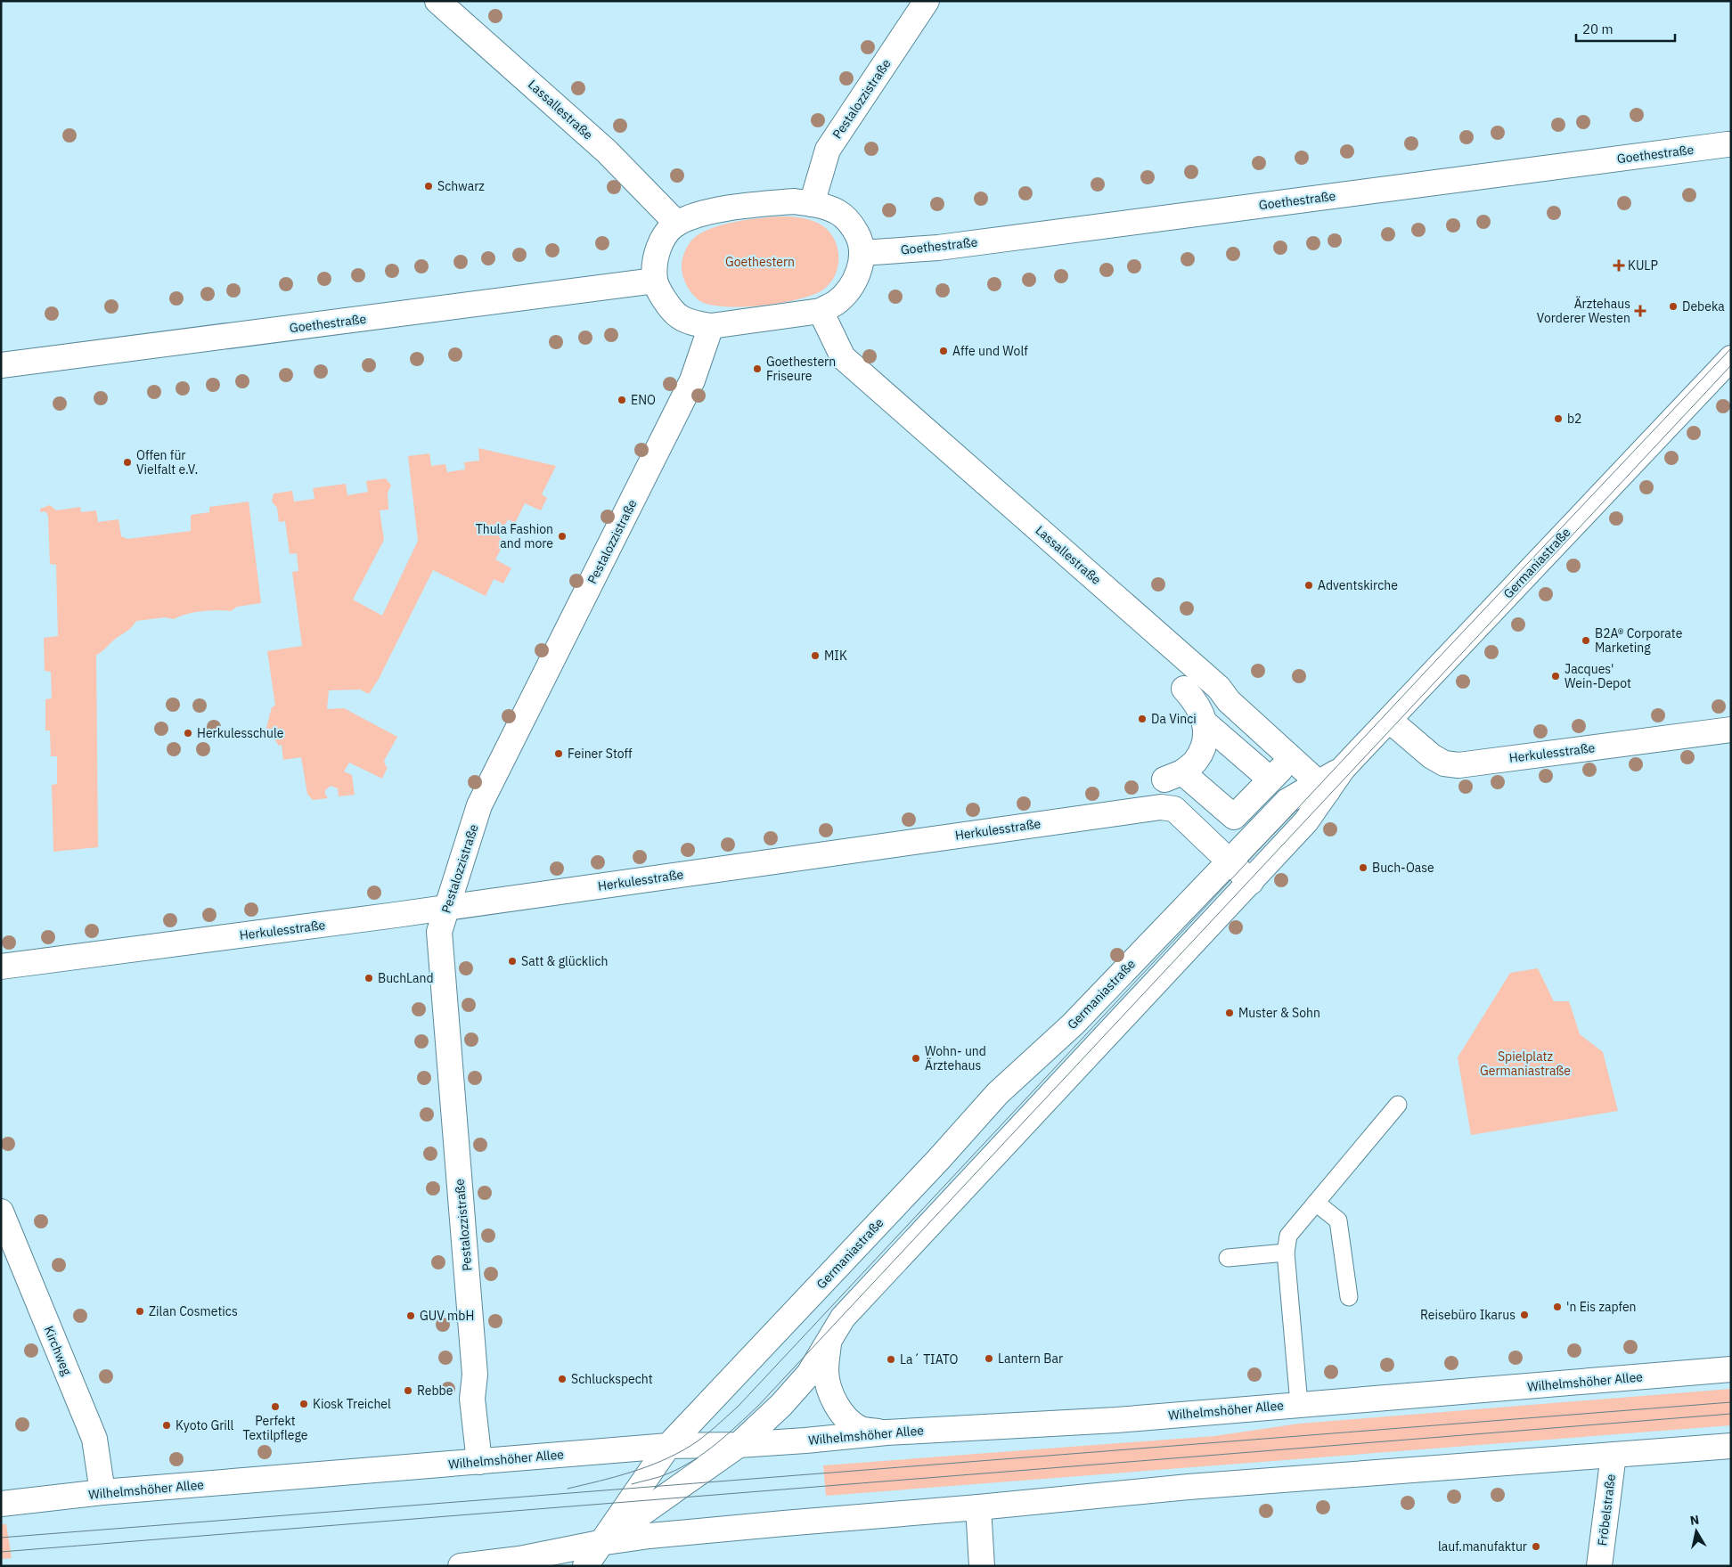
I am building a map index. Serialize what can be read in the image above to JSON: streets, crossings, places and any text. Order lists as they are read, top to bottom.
{
  "streets": {
    "street": [
      "Pestalozzistraße",
      "Lassallestraße",
      "Goethestraße",
      "Germaniastraße",
      "Herkulesstraße",
      "Kirchweg",
      "Wilhelmshöher Allee",
      "Fröbelstraße"
    ]
  },
  "crossings": [
    ["Pestalozzistraße", "Herkulesstraße"],
    ["Pestalozzistraße", "Wilhelmshöher Allee"],
    ["Lassallestraße", "Germaniastraße"],
    ["Germaniastraße", "Herkulesstraße"],
    ["Germaniastraße", "Wilhelmshöher Allee"],
    ["Kirchweg", "Wilhelmshöher Allee"]
  ],
  "parks": ["Goethestern", "Spielplatz Germaniastraße"],
  "places": {
    "other": [
      "Schwarz",
      "Debeka",
      "Affe und Wolf",
      "Goethestern Friseure",
      "ENO",
      "b2",
      "Offen für Vielfalt e.V.",
      "Thula Fashion and more",
      "Adventskirche",
      "B2A® Corporate Marketing",
      "MIK",
      "Jacques' Wein-Depot",
      "Da Vinci",
      "Herkulesschule",
      "Feiner Stoff",
      "Buch-Oase",
      "Satt & glücklich",
      "BuchLand",
      "Muster & Sohn",
      "Wohn- und Ärztehaus",
      "'n Eis zapfen",
      "Zilan Cosmetics",
      "Reisebüro Ikarus",
      "GUV mbH",
      "Lantern Bar",
      "La´ TIATO",
      "Schluckspecht",
      "Rebbe",
      "Kiosk Treichel",
      "Perfekt Textilpflege",
      "Kyoto Grill",
      "lauf.manufaktur"
    ],
    "health": ["KULP", "Ärztehaus Vorderer Westen"]
  },
  "scale_bar": "20 m",
  "north": "top"
}
